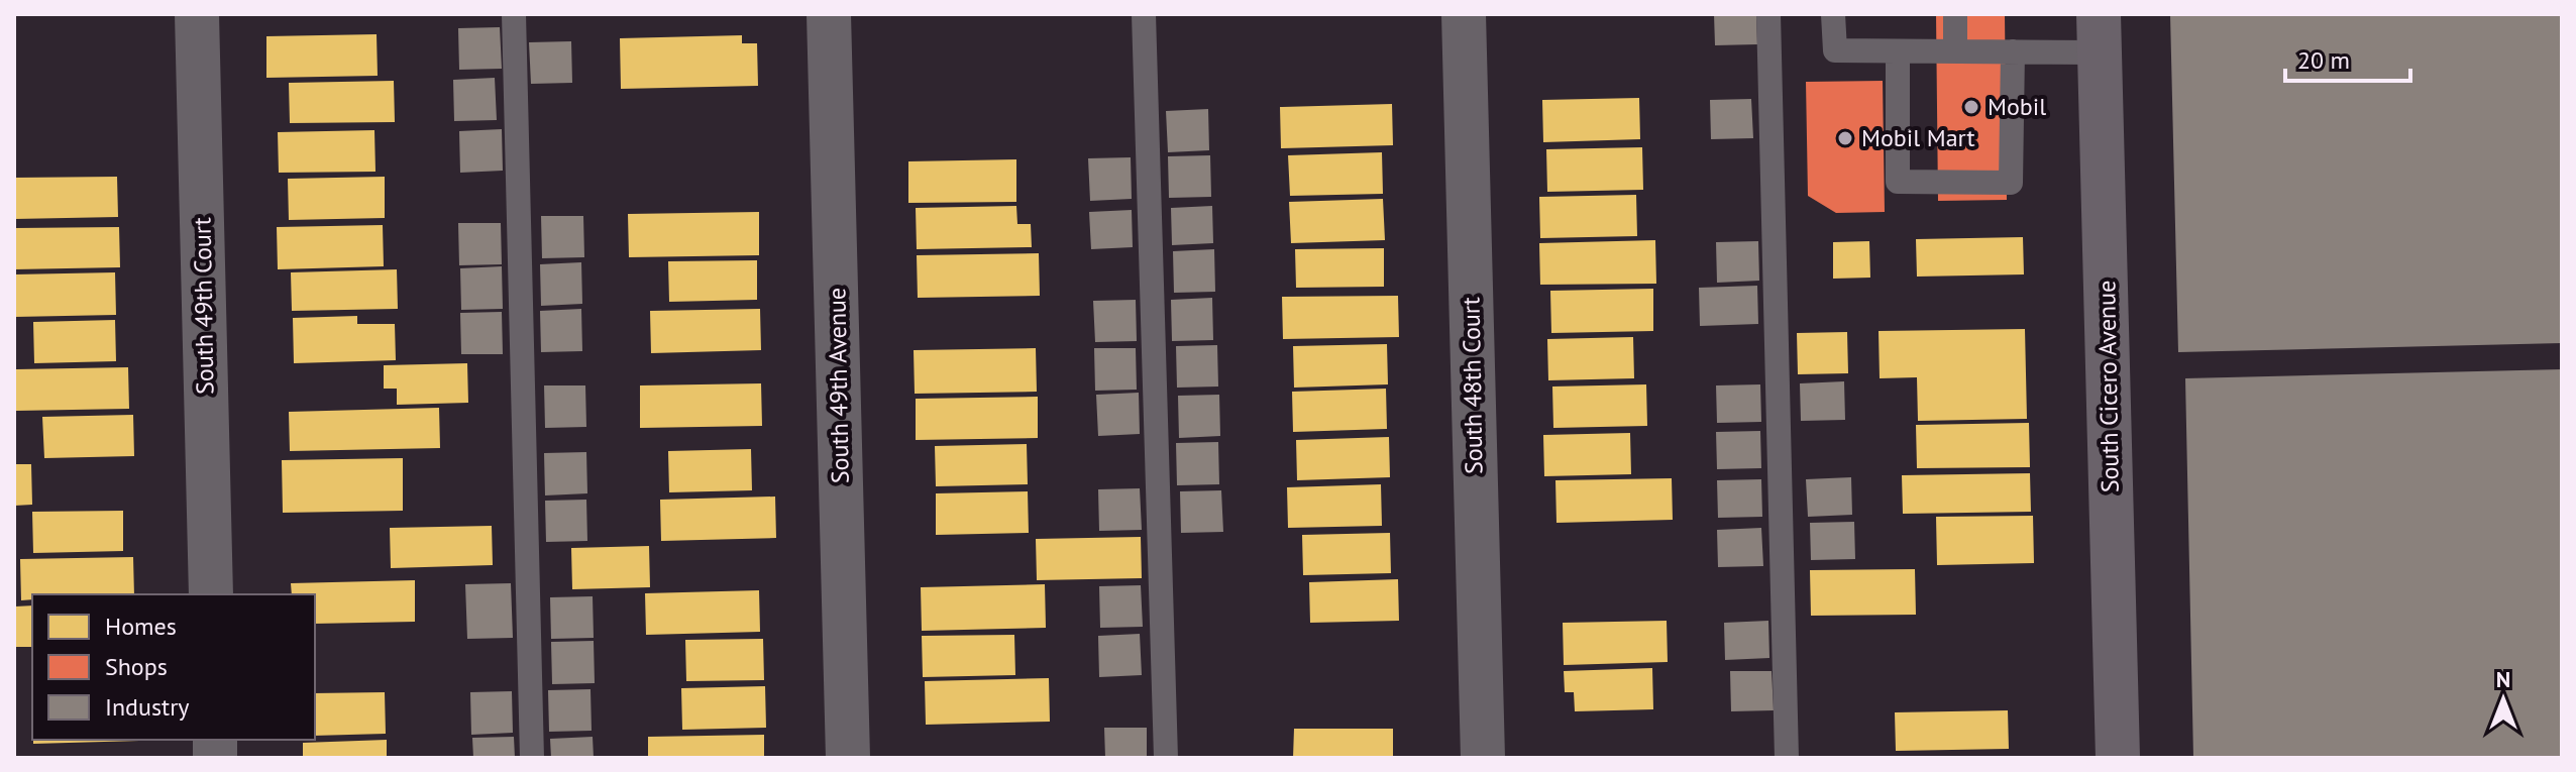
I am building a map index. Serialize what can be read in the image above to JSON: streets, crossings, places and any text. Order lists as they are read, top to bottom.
{
  "streets": {
    "main road": ["South Cicero Avenue"],
    "street": ["South 49th Court", "South 49th Avenue", "South 48th Court"]
  },
  "places": ["Mobil", "Mobil Mart"],
  "legend": ["Homes", "Shops", "Industry"],
  "scale_bar": "20 m",
  "north": "top"
}
